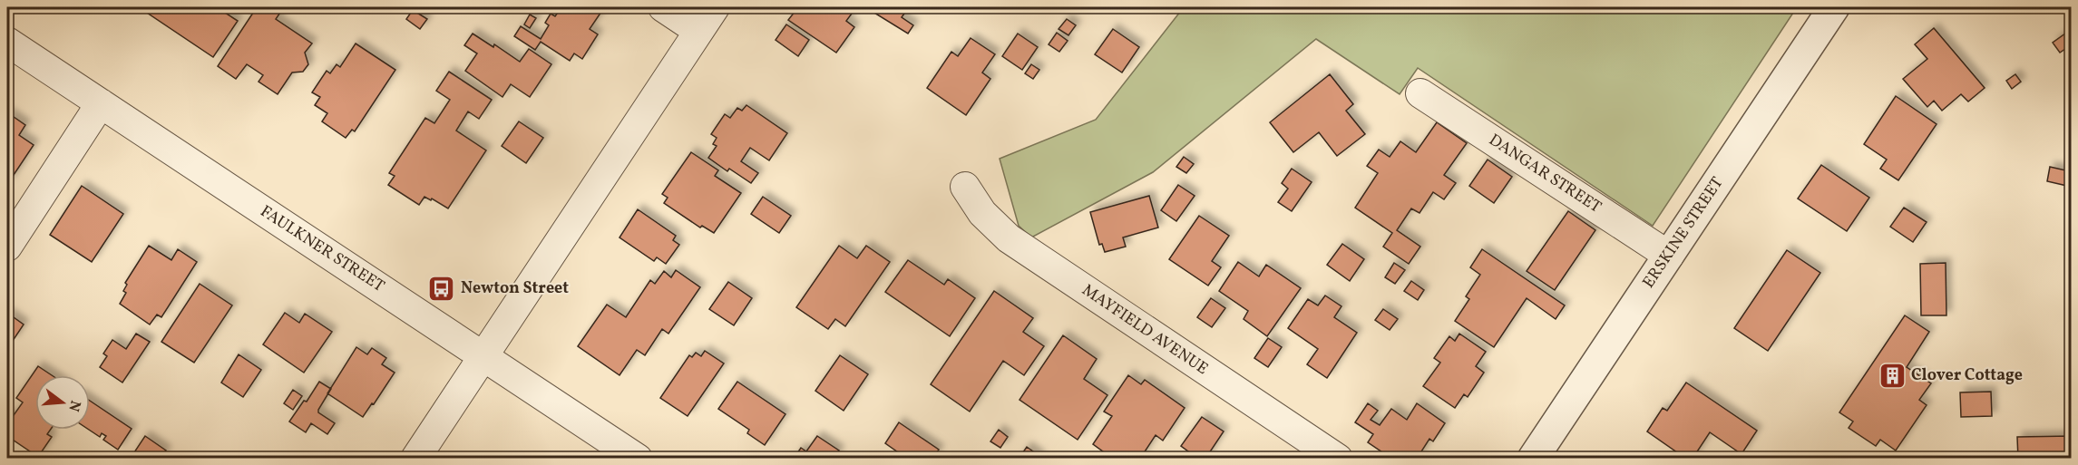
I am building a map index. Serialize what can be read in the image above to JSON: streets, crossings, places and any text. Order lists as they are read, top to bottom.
{
  "streets": {
    "street": [
      "DANGAR STREET",
      "ERSKINE STREET",
      "FAULKNER STREET",
      "MAYFIELD AVENUE"
    ]
  },
  "crossings": [
    ["DANGAR STREET", "ERSKINE STREET"]
  ],
  "places": {
    "bus stop": ["Newton Street"],
    "building": ["Clover Cottage"]
  },
  "north": "right"
}
